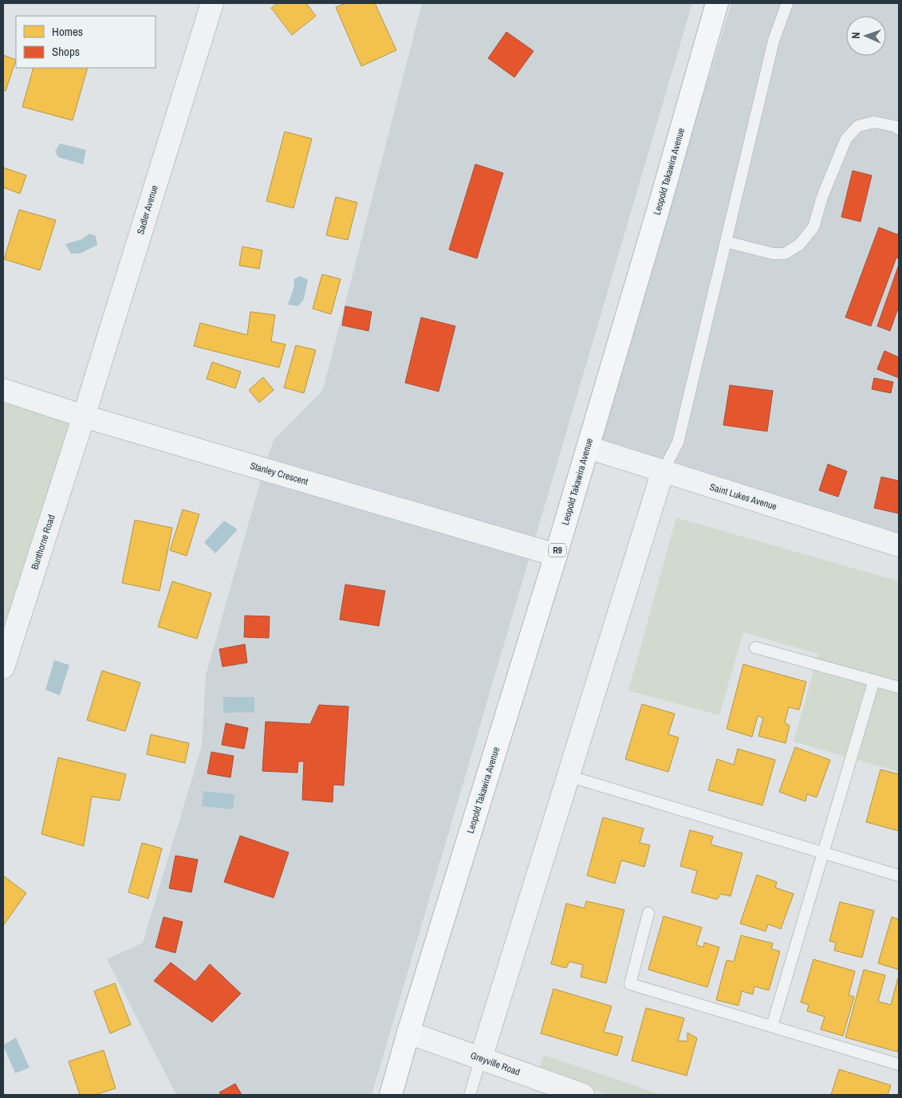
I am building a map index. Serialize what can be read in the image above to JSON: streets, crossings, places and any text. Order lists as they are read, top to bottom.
{
  "streets": {
    "highway": ["Leopold Takawira Avenue", "R9"],
    "street": [
      "Sadler Avenue",
      "Stanley Crescent",
      "Saint Lukes Avenue",
      "Bunthorne Road",
      "Greyville Road"
    ]
  },
  "crossings": [
    ["Leopold Takawira Avenue", "Stanley Crescent"],
    ["Leopold Takawira Avenue", "Saint Lukes Avenue"],
    ["Leopold Takawira Avenue", "Greyville Road"],
    ["Sadler Avenue", "Stanley Crescent"],
    ["Sadler Avenue", "Bunthorne Road"],
    ["Stanley Crescent", "Bunthorne Road"]
  ],
  "legend": ["Homes", "Shops"],
  "north": "left"
}
